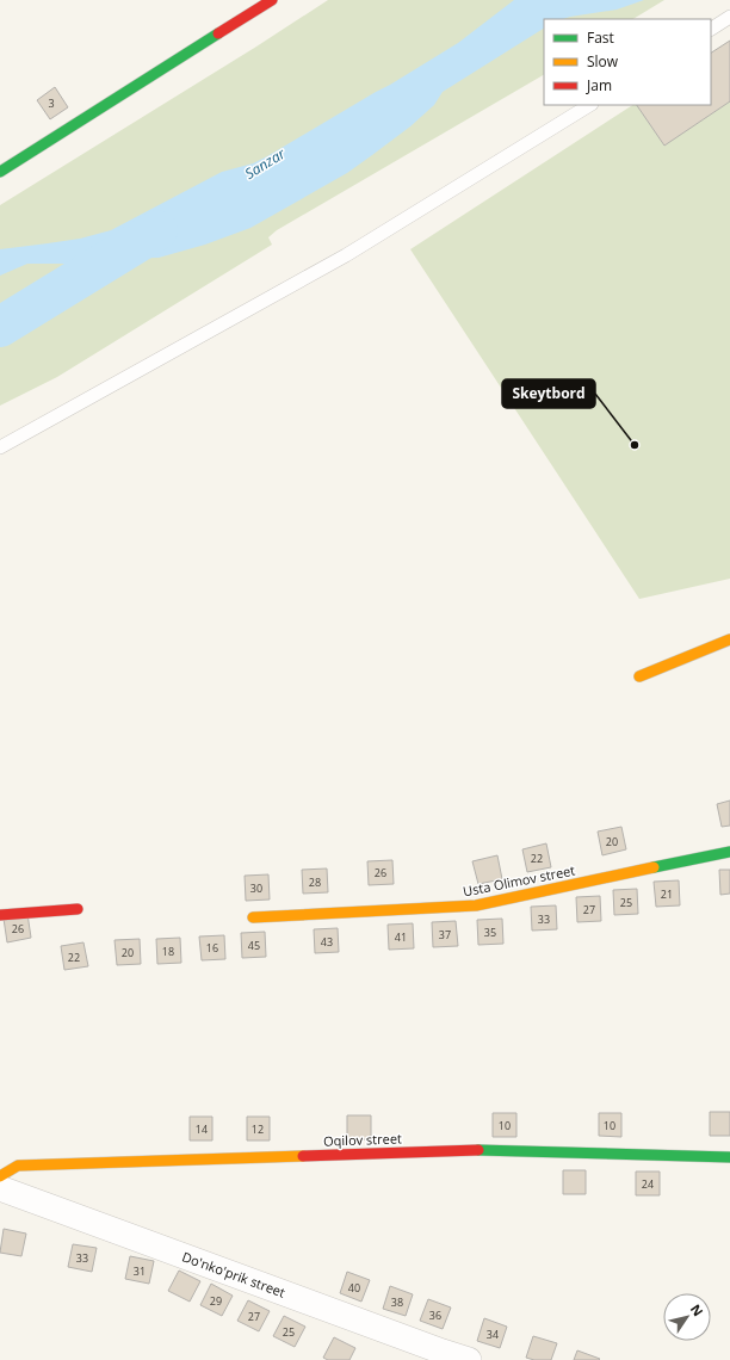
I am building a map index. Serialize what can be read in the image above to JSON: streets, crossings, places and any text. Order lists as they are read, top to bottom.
{
  "streets": {
    "street": ["Usta Olimov street", "Oqilov street", "Do'nko'prik street"]
  },
  "water": ["Sanzar"],
  "places": ["Skeytbord"],
  "house_numbers": [
    "3",
    "20",
    "22",
    "26",
    "28",
    "30",
    "21",
    "25",
    "27",
    "33",
    "26",
    "35",
    "37",
    "41",
    "43",
    "45",
    "16",
    "18",
    "20",
    "22",
    "10",
    "10",
    "14",
    "12",
    "24",
    "33",
    "31",
    "40",
    "29",
    "38",
    "36",
    "27",
    "25",
    "34"
  ],
  "legend": ["Fast", "Slow", "Jam"],
  "north": "top right"
}
